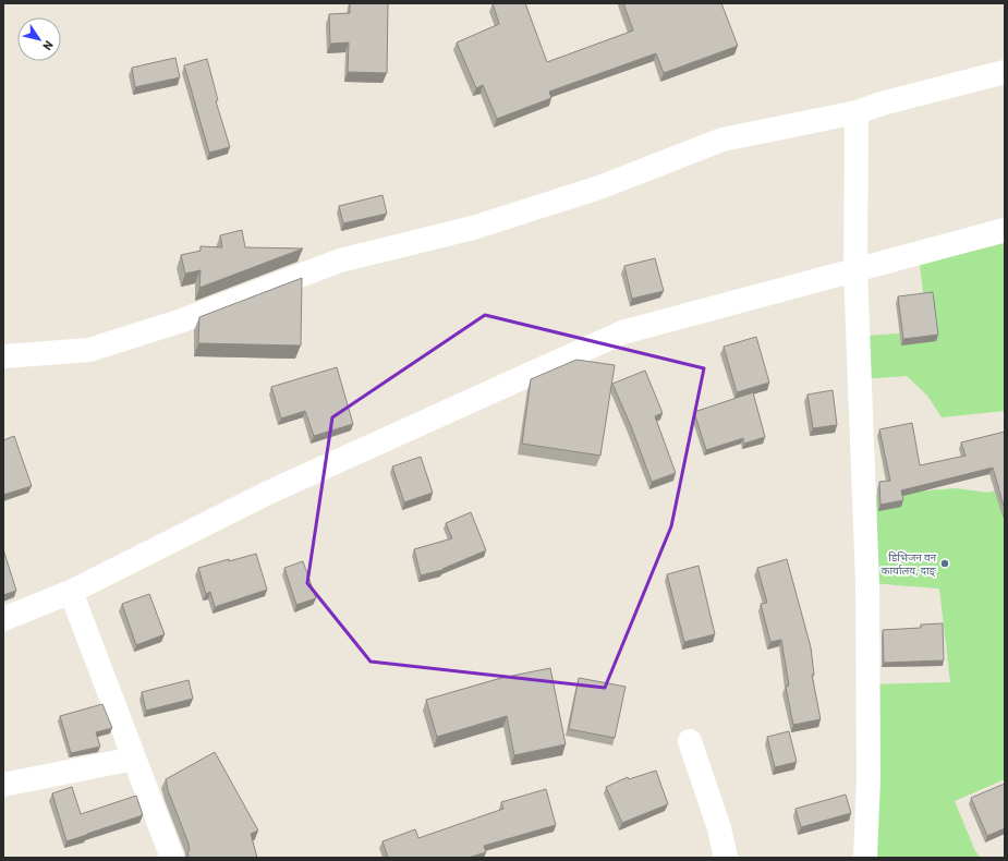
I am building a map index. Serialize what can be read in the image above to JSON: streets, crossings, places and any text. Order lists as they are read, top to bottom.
{
  "places": ["डिभिजन वन कार्यालय, दाङ्"],
  "north": "bottom right"
}
